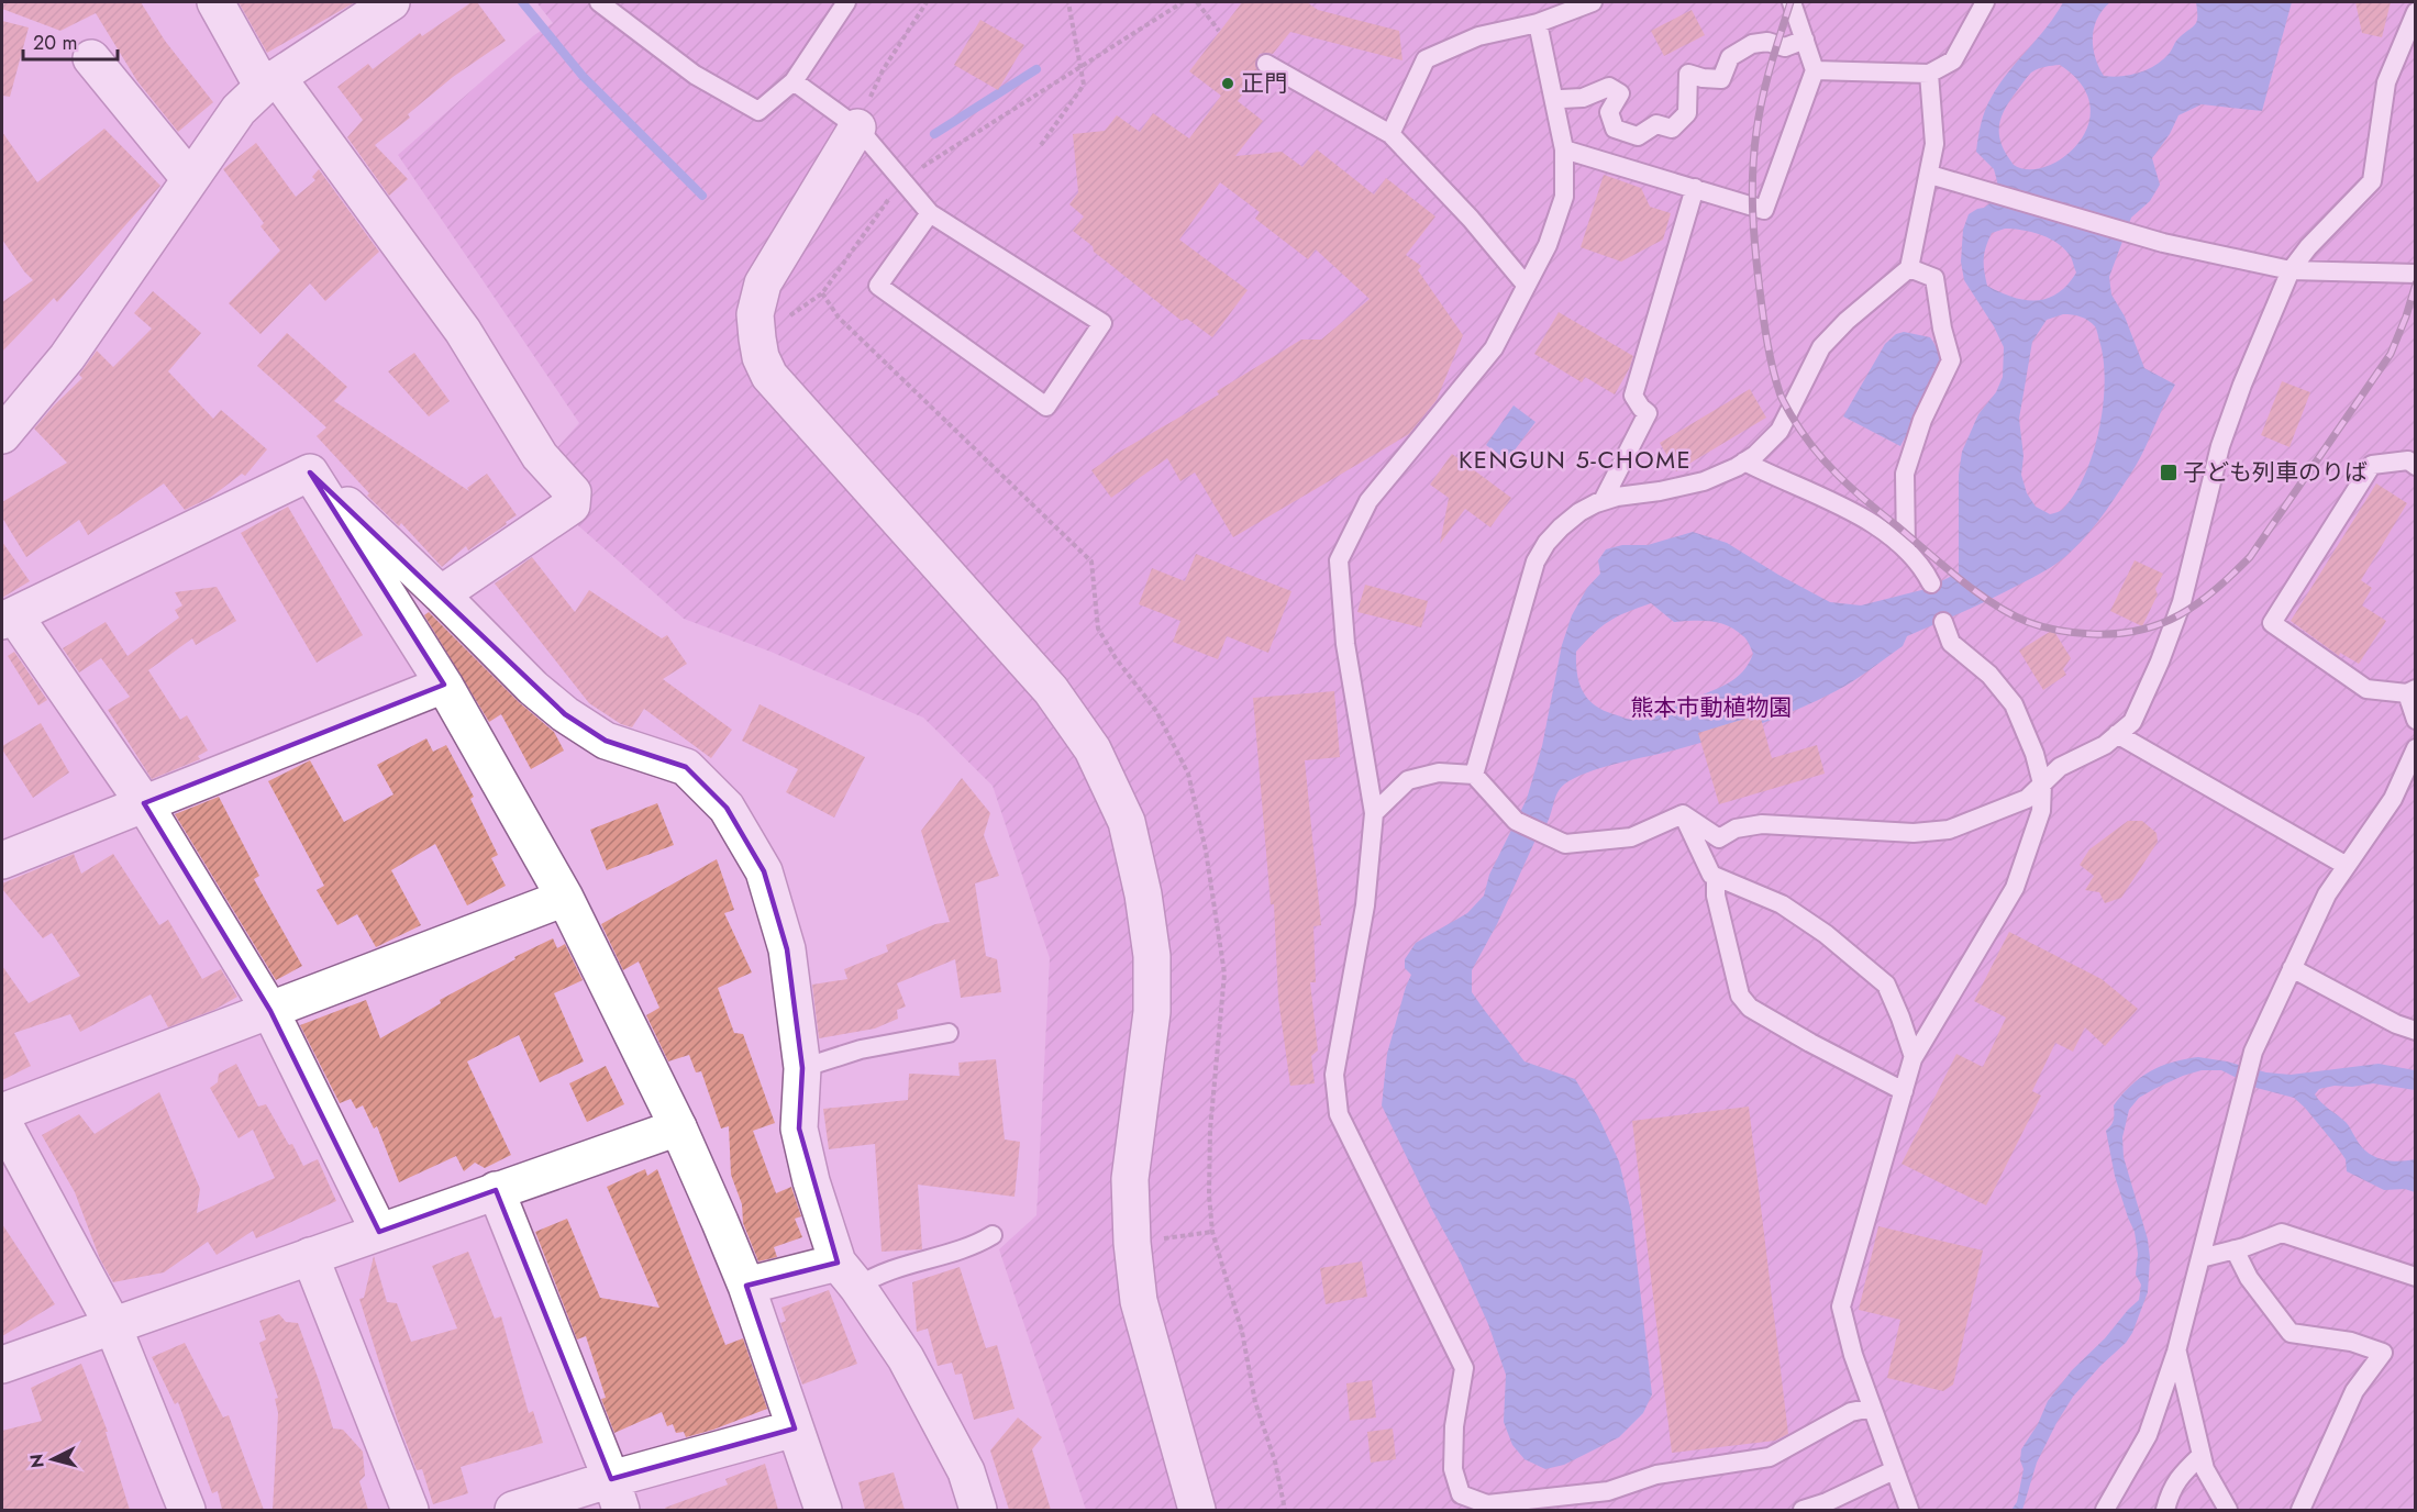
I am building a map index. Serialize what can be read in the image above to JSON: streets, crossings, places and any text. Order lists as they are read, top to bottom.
{
  "districts": ["KENGUN 5-CHOME"],
  "parks": ["熊本市動植物園"],
  "places": {
    "other": ["正門"],
    "transit": ["子ども列車のりば"]
  },
  "scale_bar": "20 m",
  "north": "left"
}
